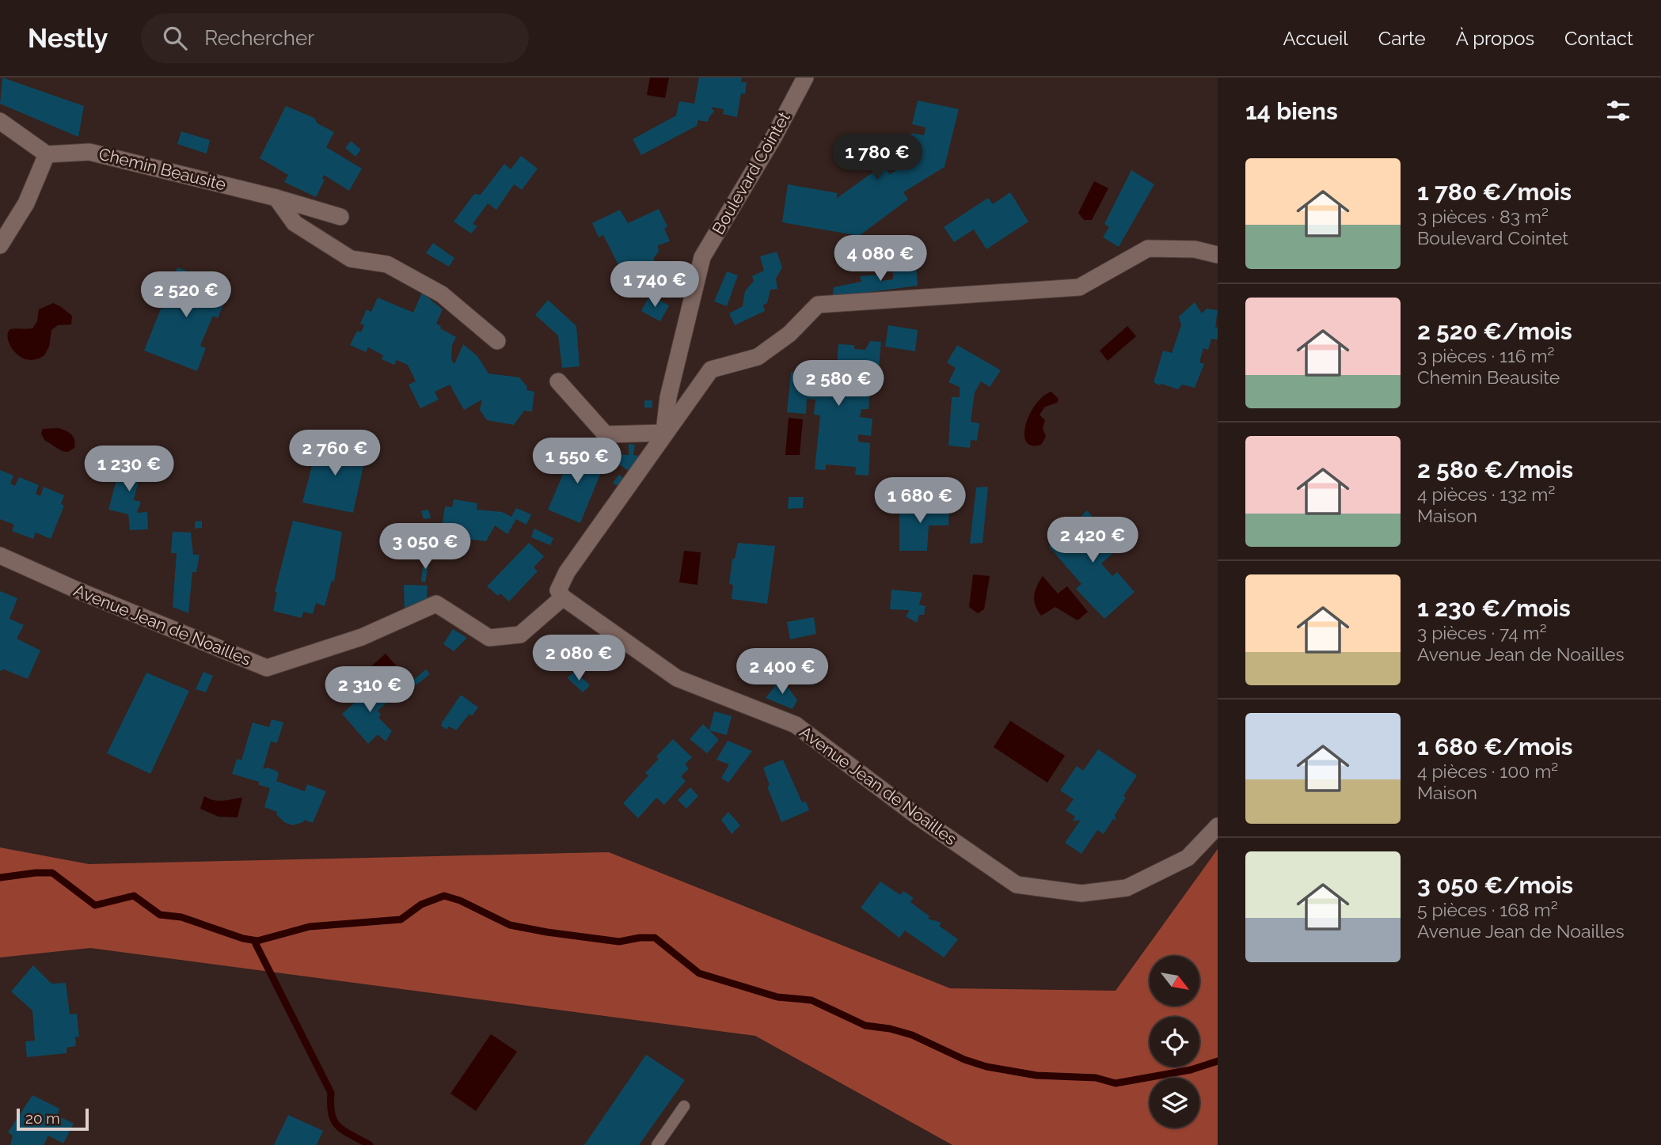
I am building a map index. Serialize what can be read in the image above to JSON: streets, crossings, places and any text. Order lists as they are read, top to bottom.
{
  "streets": {
    "street": ["Chemin Beausite", "Boulevard Cointet", "Avenue Jean de Noailles"]
  },
  "scale_bar": "20 m",
  "north": "bottom right",
  "page": {
    "header": "Nestly",
    "search": "Rechercher",
    "nav": [
      "Accueil",
      "Carte",
      "À propos",
      "Contact"
    ],
    "heading": "14 biens",
    "price": [
      "1 780 €",
      "4 080 €",
      "1 740 €",
      "2 520 €",
      "2 580 €",
      "2 760 €",
      "1 550 €",
      "1 230 €",
      "1 680 €",
      "2 420 €",
      "3 050 €",
      "2 080 €",
      "2 400 €",
      "2 310 €"
    ],
    "list": [
      {
        "name": "1 780 €/mois",
        "note": "3 pièces · 83 m² · Boulevard Cointet"
      },
      {
        "name": "2 520 €/mois",
        "note": "3 pièces · 116 m² · Chemin Beausite"
      },
      {
        "name": "2 580 €/mois",
        "note": "4 pièces · 132 m² · Maison"
      },
      {
        "name": "1 230 €/mois",
        "note": "3 pièces · 74 m² · Avenue Jean de Noailles"
      },
      {
        "name": "1 680 €/mois",
        "note": "4 pièces · 100 m² · Maison"
      },
      {
        "name": "3 050 €/mois",
        "note": "5 pièces · 168 m² · Avenue Jean de Noailles"
      }
    ],
    "scale": "20 m"
  }
}
